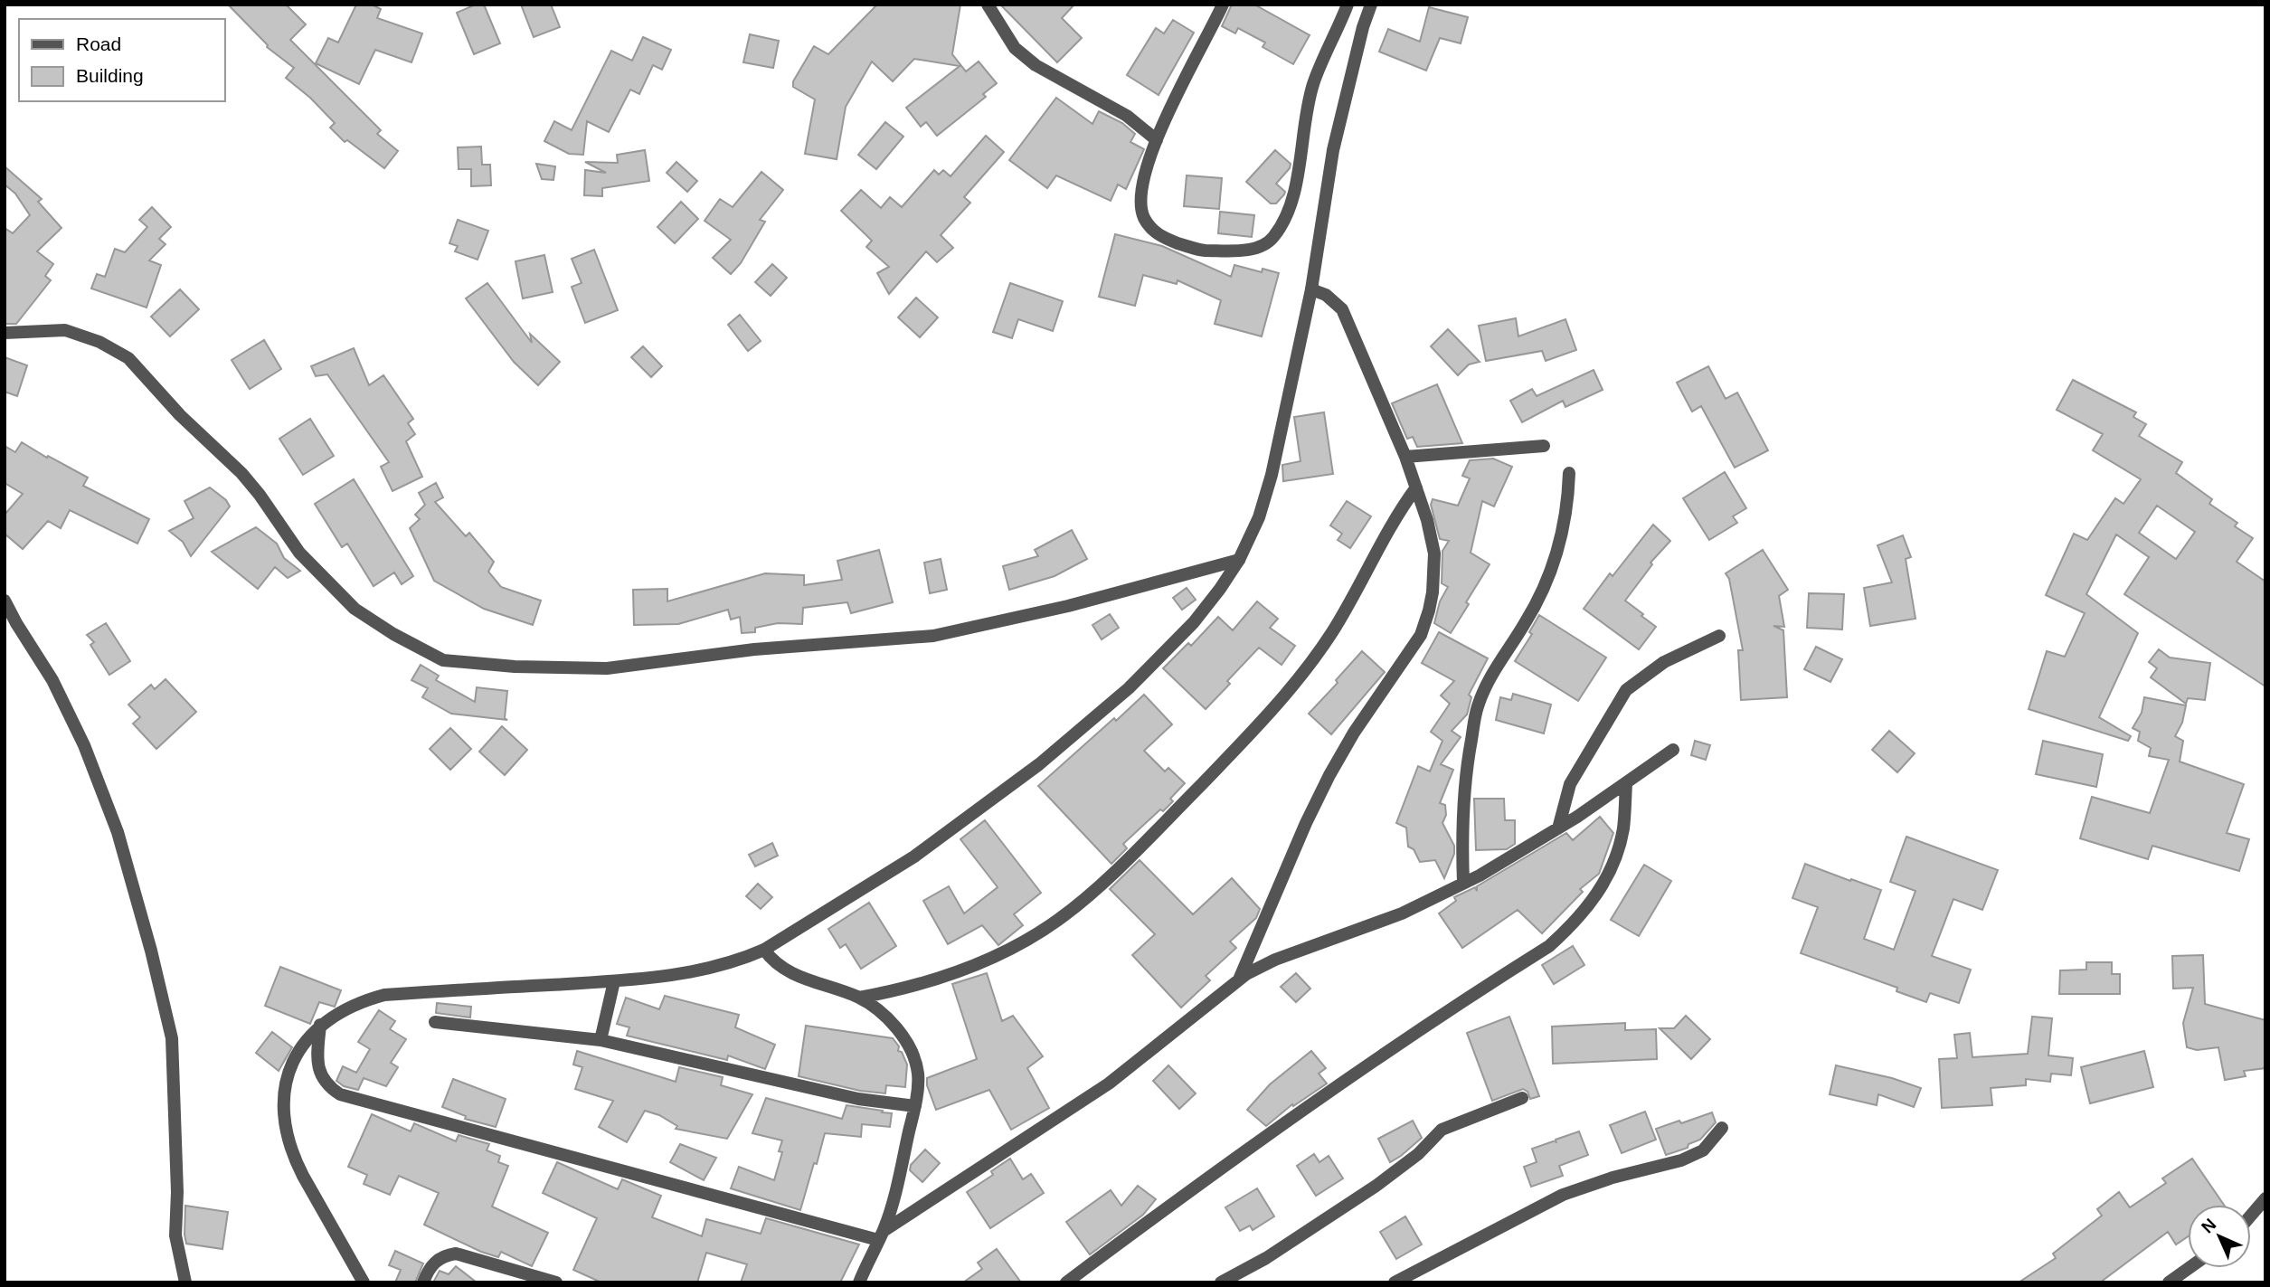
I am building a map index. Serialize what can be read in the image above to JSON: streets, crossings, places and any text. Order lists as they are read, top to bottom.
{
  "legend": ["Road", "Building"],
  "north": "top left"
}
